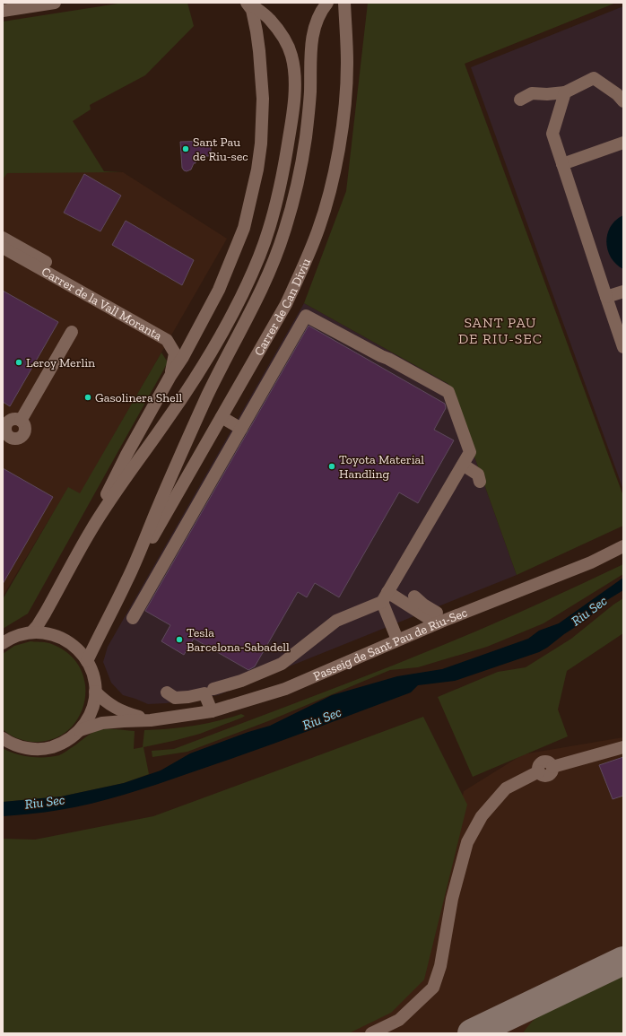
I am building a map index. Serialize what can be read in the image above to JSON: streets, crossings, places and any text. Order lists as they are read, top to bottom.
{
  "streets": {
    "street": ["Carrer de la Vall Moranta", "Carrer de Can Diviu", "Passeig de Sant Pau de Riu-Sec"]
  },
  "districts": ["SANT PAU DE RIU-SEC"],
  "water": ["Riu Sec"],
  "places": [
    "Sant Pau de Riu-sec",
    "Leroy Merlin",
    "Gasolinera Shell",
    "Toyota Material Handling",
    "Tesla Barcelona-Sabadell"
  ]
}
